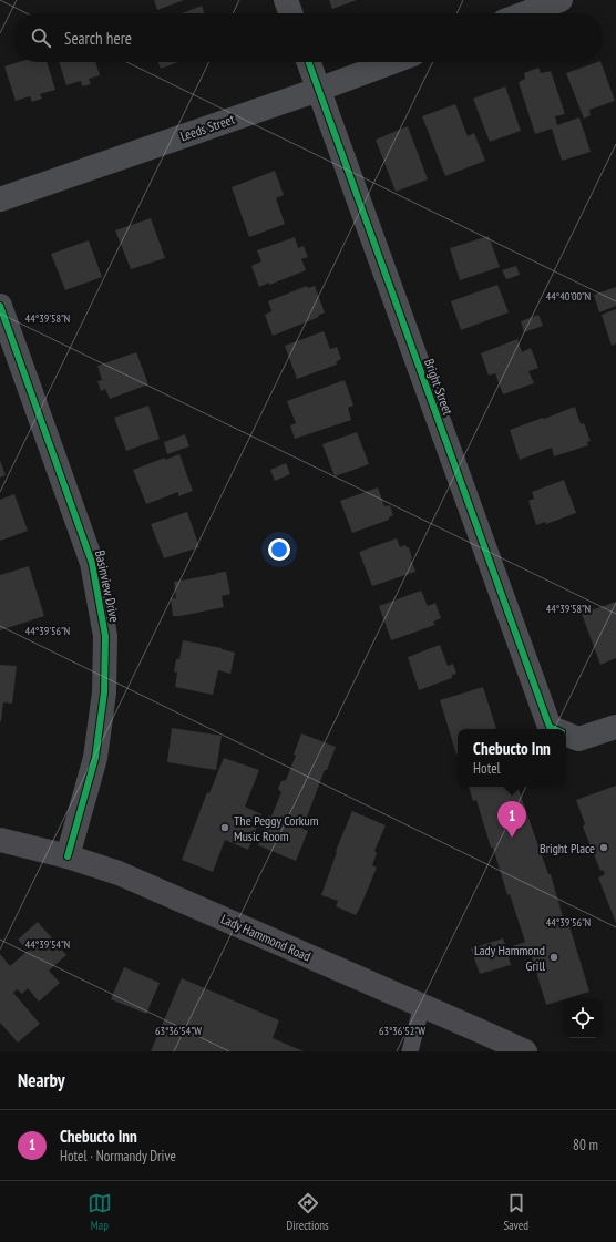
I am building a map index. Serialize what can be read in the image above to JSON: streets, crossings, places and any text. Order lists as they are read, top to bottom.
{
  "streets": {
    "main road": ["Lady Hammond Road"],
    "street": ["Leeds Street", "Bright Street", "Basinview Drive"]
  },
  "crossings": [
    ["Leeds Street", "Bright Street"],
    ["Basinview Drive", "Lady Hammond Road"]
  ],
  "places": ["The Peggy Corkum Music Room", "Bright Place", "Lady Hammond Grill"],
  "page": {
    "search": "Search here",
    "popup": ["Chebucto Inn", "Hotel"],
    "pins": "1",
    "heading": "Nearby",
    "list": [
      {
        "mark": "1",
        "name": "Chebucto Inn",
        "note": "Hotel · Normandy Drive",
        "value": "80 m"
      }
    ],
    "nav": ["Map", "Directions", "Saved"]
  },
  "coordinates": [
    "44°40'00\"N",
    "44°39'58\"N",
    "44°39'56\"N",
    "44°39'54\"N",
    "63°36'54\"W",
    "63°36'52\"W"
  ]
}
